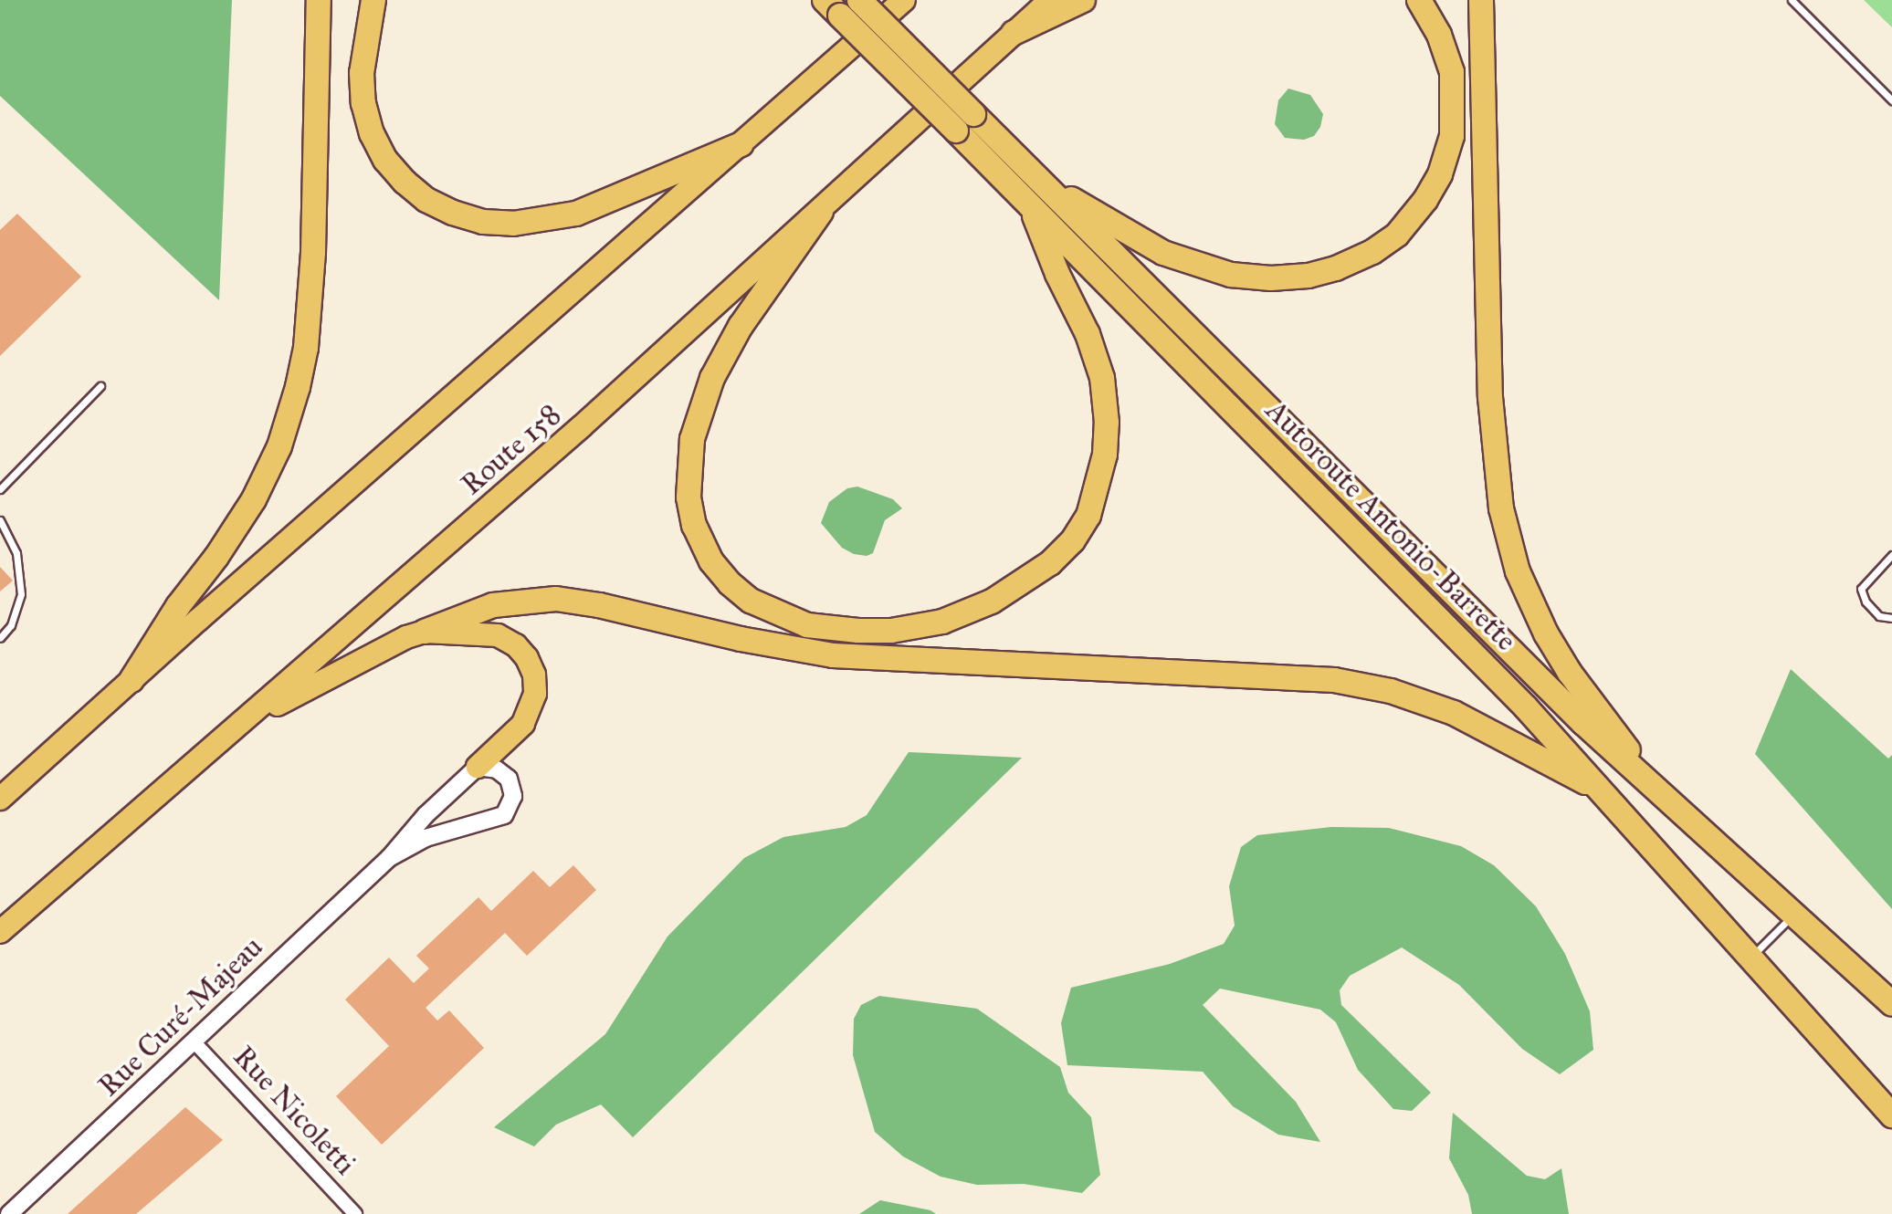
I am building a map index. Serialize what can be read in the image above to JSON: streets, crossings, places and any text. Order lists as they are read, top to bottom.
{
  "streets": {
    "highway": ["Route 158", "Autoroute Antonio-Barrette"],
    "street": ["Rue Curé-Majeau", "Rue Nicoletti"]
  },
  "crossings": [
    ["Rue Curé-Majeau", "Rue Nicoletti"]
  ]
}
